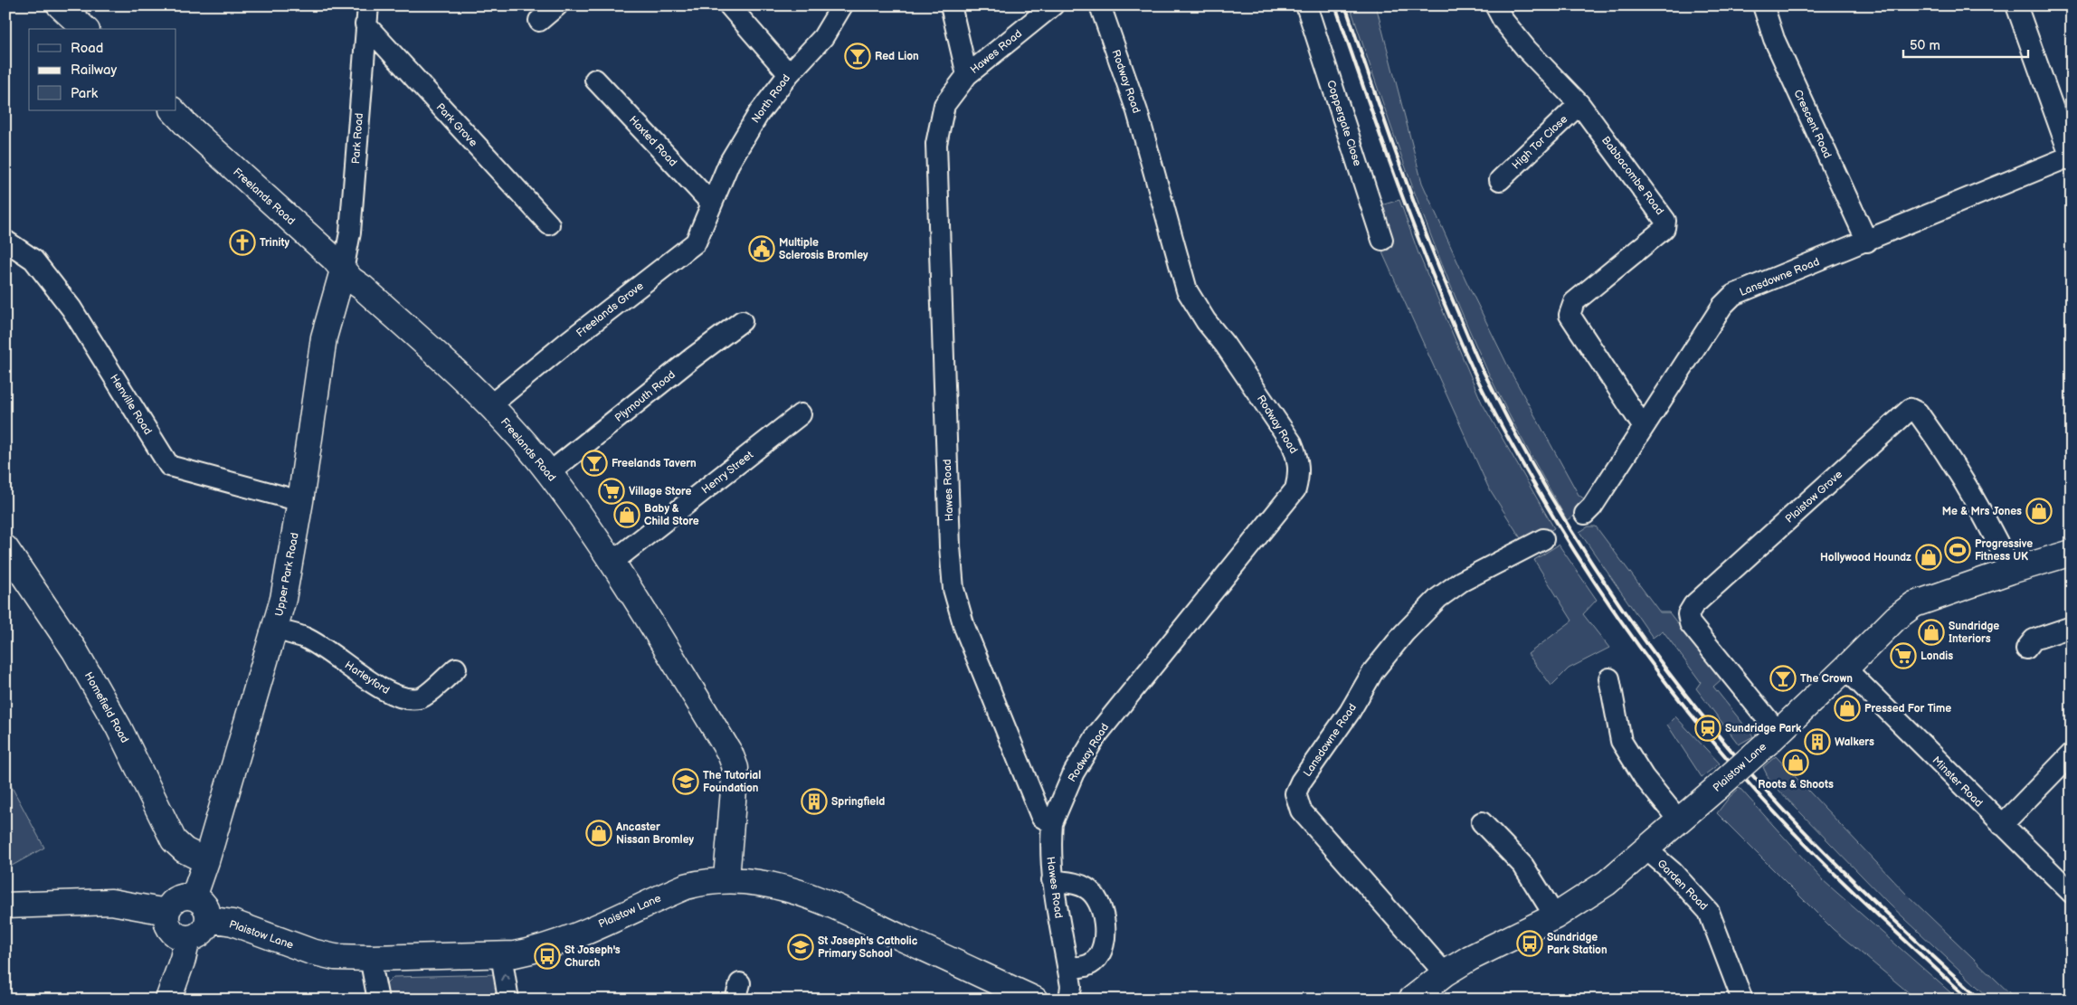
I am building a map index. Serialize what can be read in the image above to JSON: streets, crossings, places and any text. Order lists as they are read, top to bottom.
{
  "streets": {
    "street": [
      "Hawes Road",
      "Rodway Road",
      "North Road",
      "Coppergate Close",
      "Crescent Road",
      "Park Grove",
      "Park Road",
      "Haxted Road",
      "High Tor Close",
      "Babbacombe Road",
      "Freelands Road",
      "Lansdowne Road",
      "Freelands Grove",
      "Plymouth Road",
      "Henville Road",
      "Henry Street",
      "Plaistow Grove",
      "Upper Park Road",
      "Harleyford",
      "Homefield Road",
      "Plaistow Lane",
      "Minster Road",
      "Garden Road"
    ]
  },
  "crossings": [
    ["Hawes Road", "Rodway Road"],
    ["North Road", "Haxted Road"],
    ["North Road", "Freelands Grove"],
    ["Crescent Road", "Lansdowne Road"],
    ["Park Grove", "Park Road"],
    ["Park Road", "Freelands Road"],
    ["Park Road", "Upper Park Road"],
    ["Haxted Road", "Freelands Grove"],
    ["High Tor Close", "Babbacombe Road"],
    ["Babbacombe Road", "Lansdowne Road"],
    ["Freelands Road", "Freelands Grove"],
    ["Freelands Road", "Plymouth Road"],
    ["Freelands Road", "Henry Street"],
    ["Freelands Road", "Upper Park Road"],
    ["Freelands Road", "Plaistow Lane"],
    ["Lansdowne Road", "Plaistow Lane"],
    ["Henville Road", "Upper Park Road"],
    ["Plaistow Grove", "Plaistow Lane"],
    ["Upper Park Road", "Harleyford"],
    ["Upper Park Road", "Homefield Road"],
    ["Upper Park Road", "Plaistow Lane"],
    ["Plaistow Lane", "Minster Road"],
    ["Plaistow Lane", "Garden Road"]
  ],
  "places": {
    "bar": ["Red Lion", "Freelands Tavern", "The Crown"],
    "church": ["Trinity"],
    "public building": ["Multiple Sclerosis Bromley"],
    "supermarket": ["Village Store", "Londis"],
    "shop": [
      "Me & Mrs Jones",
      "Baby & Child Store",
      "Hollywood Houndz",
      "Sundridge Interiors",
      "Pressed For Time",
      "Roots & Shoots",
      "Ancaster Nissan Bromley"
    ],
    "sports": ["Progressive Fitness UK"],
    "station": ["Sundridge Park"],
    "building": ["Walkers", "Springfield"],
    "school or university": ["The Tutorial Foundation", "St Joseph's Catholic Primary School"],
    "bus stop": ["Sundridge Park Station", "St Joseph's Church"]
  },
  "legend": ["Road", "Railway", "Park"],
  "scale_bar": "50 m"
}
